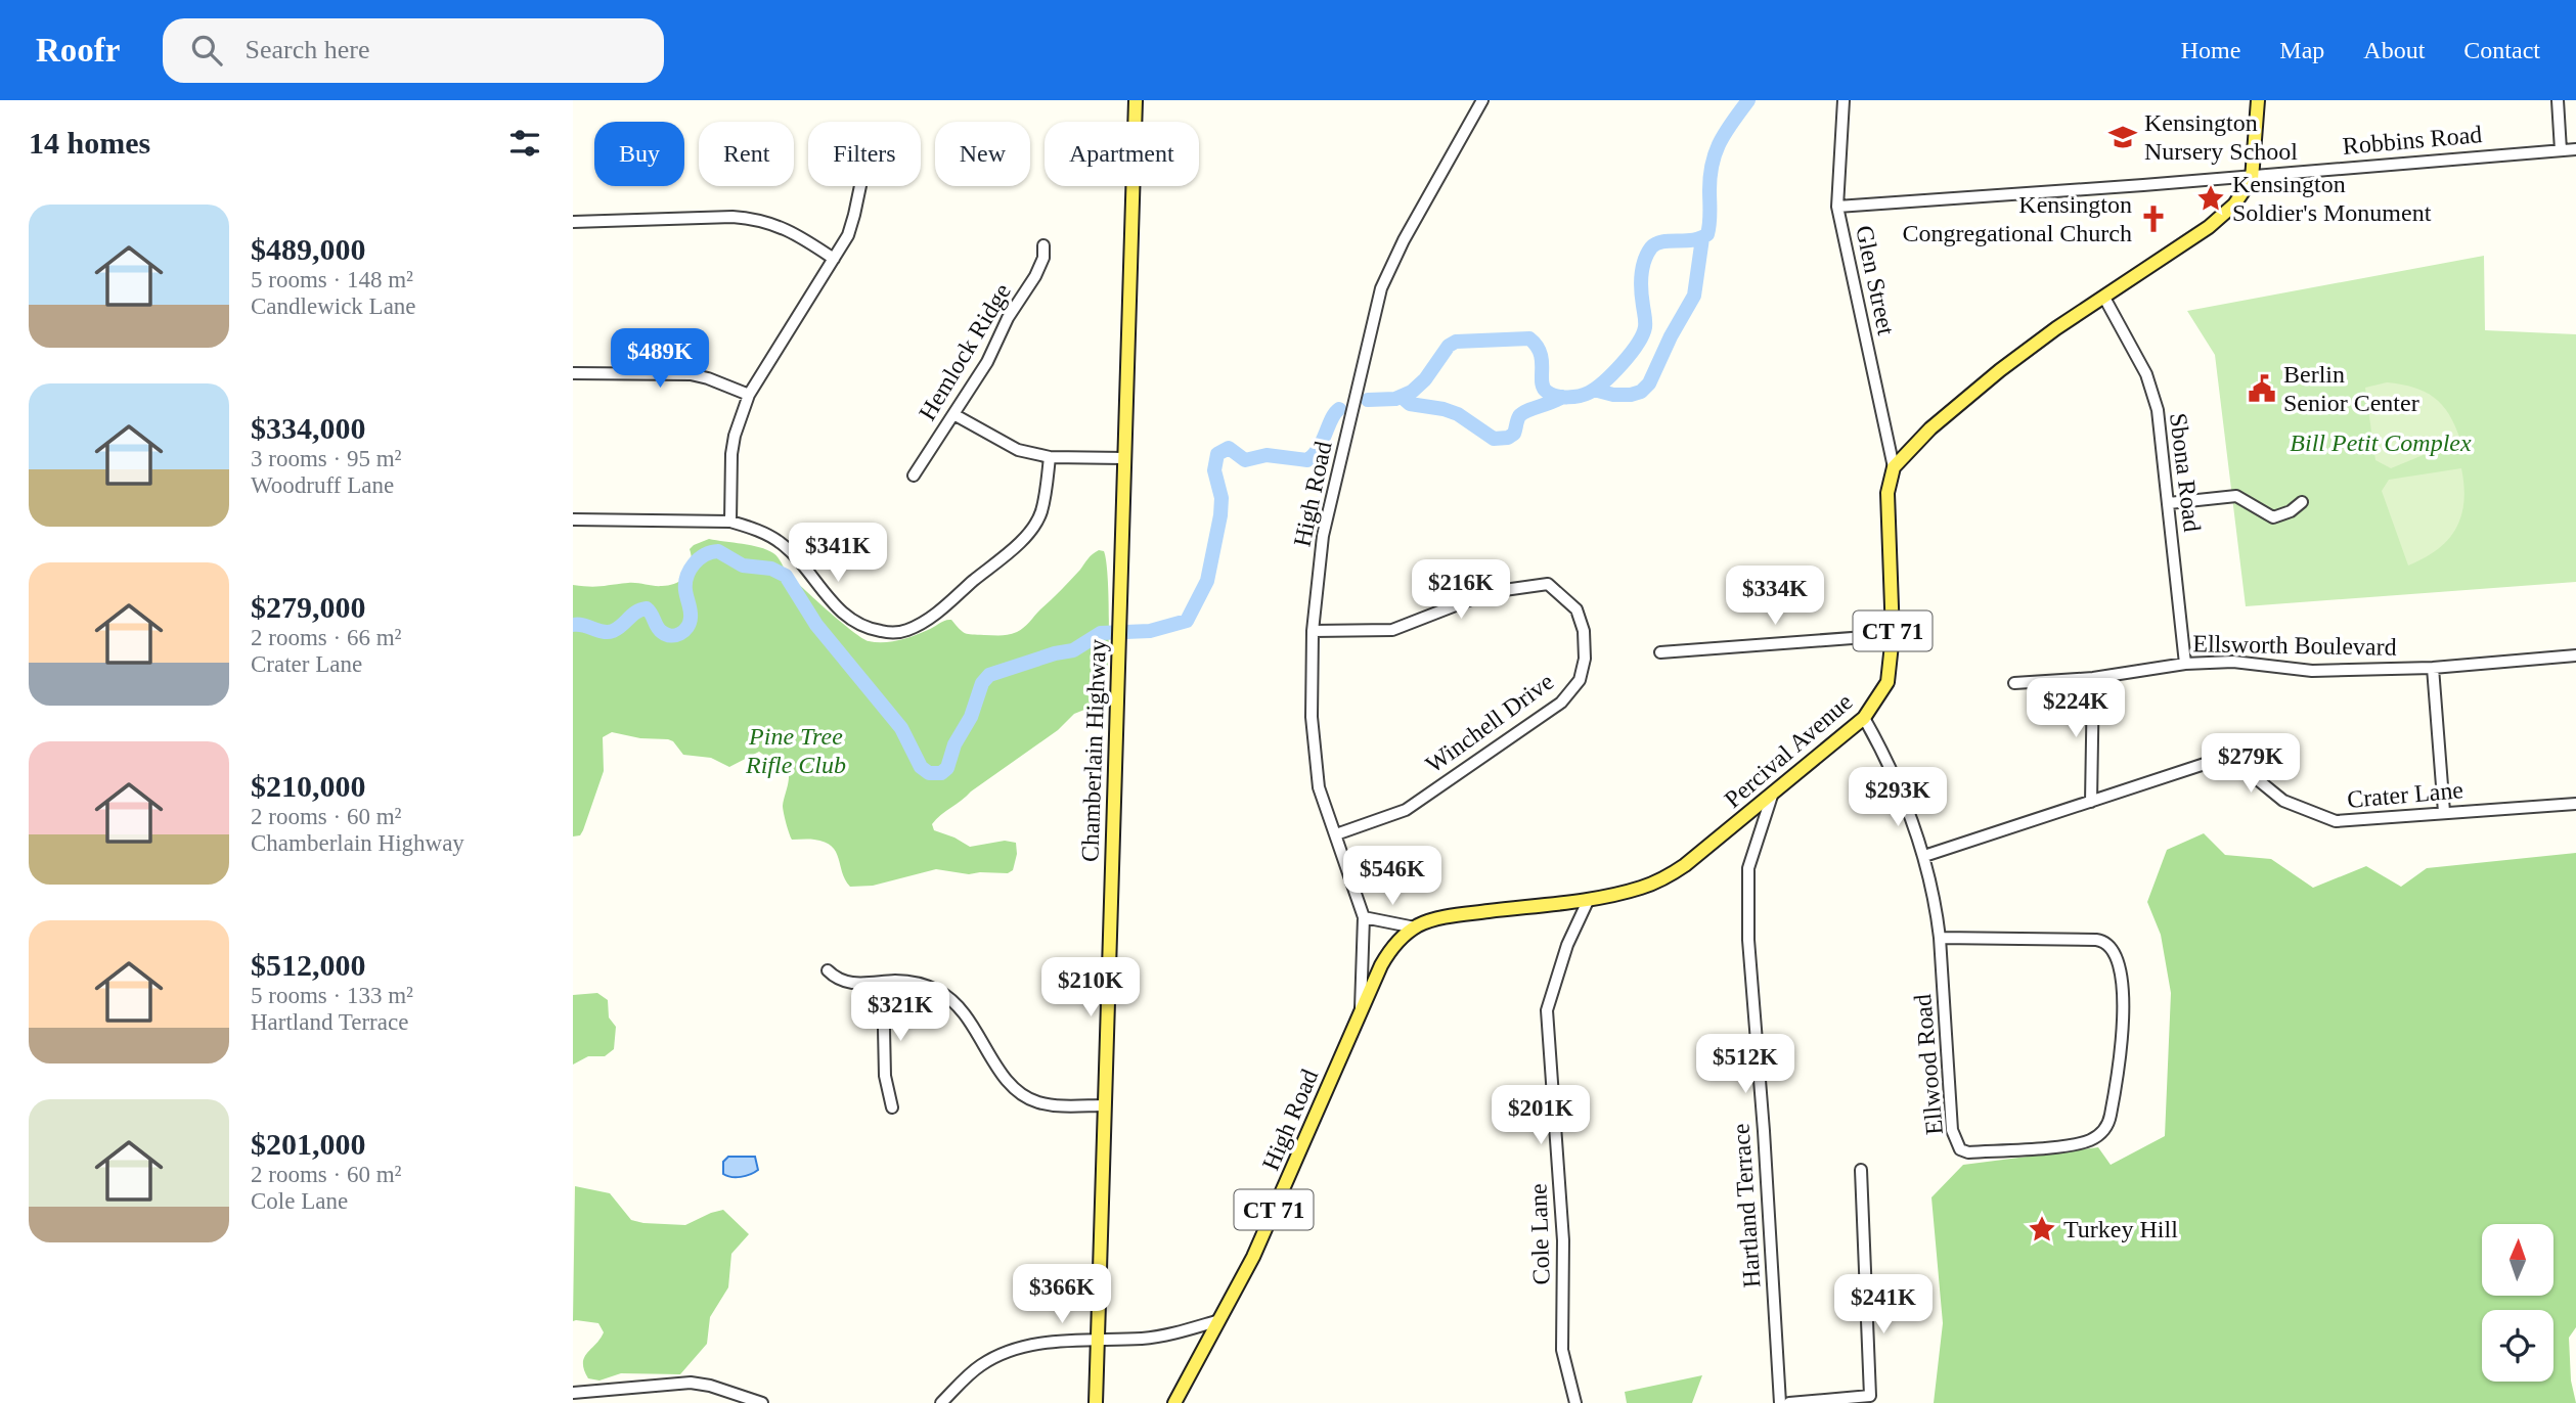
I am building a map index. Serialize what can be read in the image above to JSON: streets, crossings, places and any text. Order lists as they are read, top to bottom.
{
  "streets": {
    "main road": [
      "High Road",
      "CT 71",
      "Chamberlain Highway",
      "Percival Avenue"
    ],
    "street": [
      "Robbins Road",
      "Glen Street",
      "Hemlock Ridge",
      "Sbona Road",
      "Ellsworth Boulevard",
      "Winchell Drive",
      "Crater Lane",
      "Ellwood Road",
      "Hartland Terrace",
      "Cole Lane"
    ]
  },
  "crossings": [
    ["Robbins Road", "Glen Street"],
    ["Glen Street", "Percival Avenue"],
    ["Sbona Road", "Ellsworth Boulevard"],
    ["High Road", "Winchell Drive"],
    ["High Road", "Percival Avenue"],
    ["Percival Avenue", "Ellwood Road"],
    ["Percival Avenue", "Hartland Terrace"],
    ["Percival Avenue", "Cole Lane"],
    ["Crater Lane", "Ellwood Road"]
  ],
  "parks": ["Bill Petit Complex", "Pine Tree Rifle Club"],
  "places": {
    "school or university": ["Kensington Nursery School"],
    "place": ["Kensington Soldier's Monument", "Turkey Hill"],
    "church": ["Kensington Congregational Church"],
    "public building": ["Berlin Senior Center"]
  },
  "north": "top",
  "page": {
    "header": "Roofr",
    "search": "Search here",
    "nav": [
      "Home",
      "Map",
      "About",
      "Contact"
    ],
    "heading": "14 homes",
    "chip": [
      "Buy",
      "Rent",
      "Filters",
      "New",
      "Apartment"
    ],
    "list": [
      {
        "name": "$489,000",
        "note": "5 rooms · 148 m² · Candlewick Lane"
      },
      {
        "name": "$334,000",
        "note": "3 rooms · 95 m² · Woodruff Lane"
      },
      {
        "name": "$279,000",
        "note": "2 rooms · 66 m² · Crater Lane"
      },
      {
        "name": "$210,000",
        "note": "2 rooms · 60 m² · Chamberlain Highway"
      },
      {
        "name": "$512,000",
        "note": "5 rooms · 133 m² · Hartland Terrace"
      },
      {
        "name": "$201,000",
        "note": "2 rooms · 60 m² · Cole Lane"
      }
    ],
    "price": [
      "$489K",
      "$341K",
      "$216K",
      "$334K",
      "$224K",
      "$279K",
      "$293K",
      "$546K",
      "$210K",
      "$321K",
      "$512K",
      "$201K",
      "$366K",
      "$241K"
    ]
  }
}
